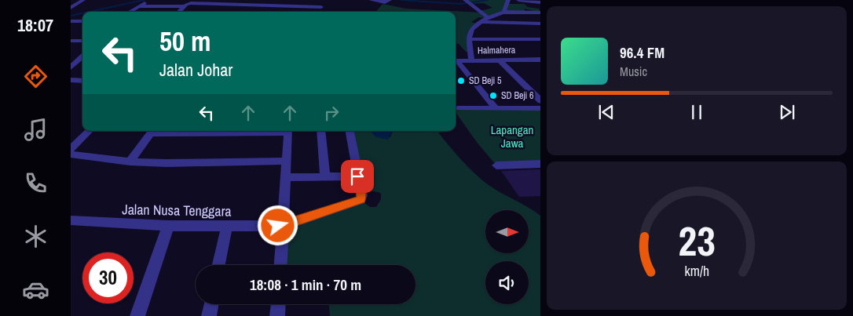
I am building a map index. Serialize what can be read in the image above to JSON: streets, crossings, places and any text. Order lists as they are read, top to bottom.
{
  "streets": {
    "street": ["Halmahera", "Jalan Nusa Tenggara"]
  },
  "parks": ["Lapangan Jawa"],
  "places": ["SD Beji 5", "SD Beji 6"],
  "north": "right",
  "page": {
    "tabs": "18:07",
    "turn": ["50 m", "Jalan Johar"],
    "song": ["96.4 FM", "Music"],
    "limit": "30",
    "trip": "18:08 · 1 min · 70 m",
    "gauge": ["23", "km/h"]
  }
}
